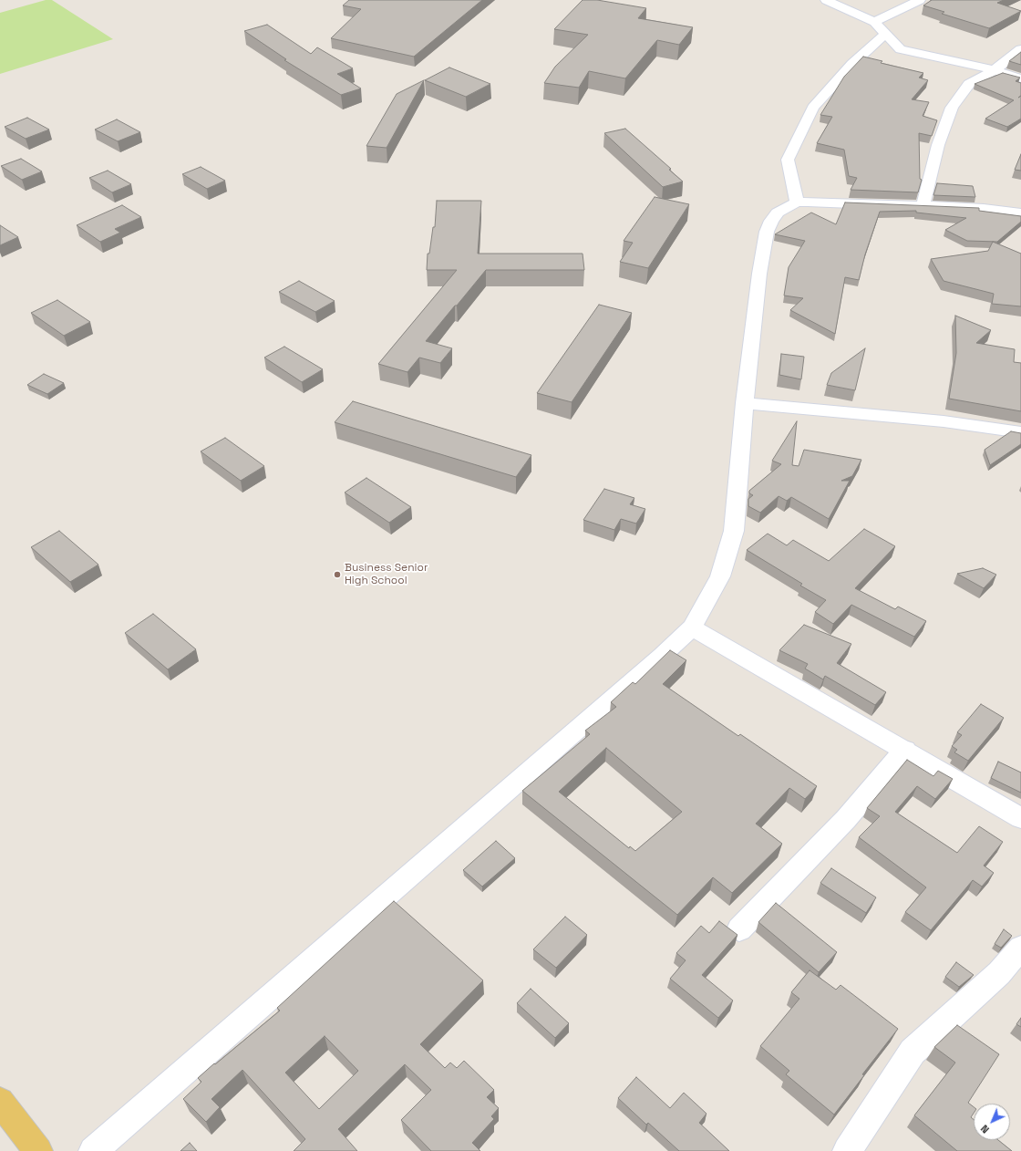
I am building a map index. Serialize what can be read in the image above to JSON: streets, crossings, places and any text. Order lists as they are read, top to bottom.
{
  "places": ["Business Senior High School"],
  "north": "bottom left"
}
